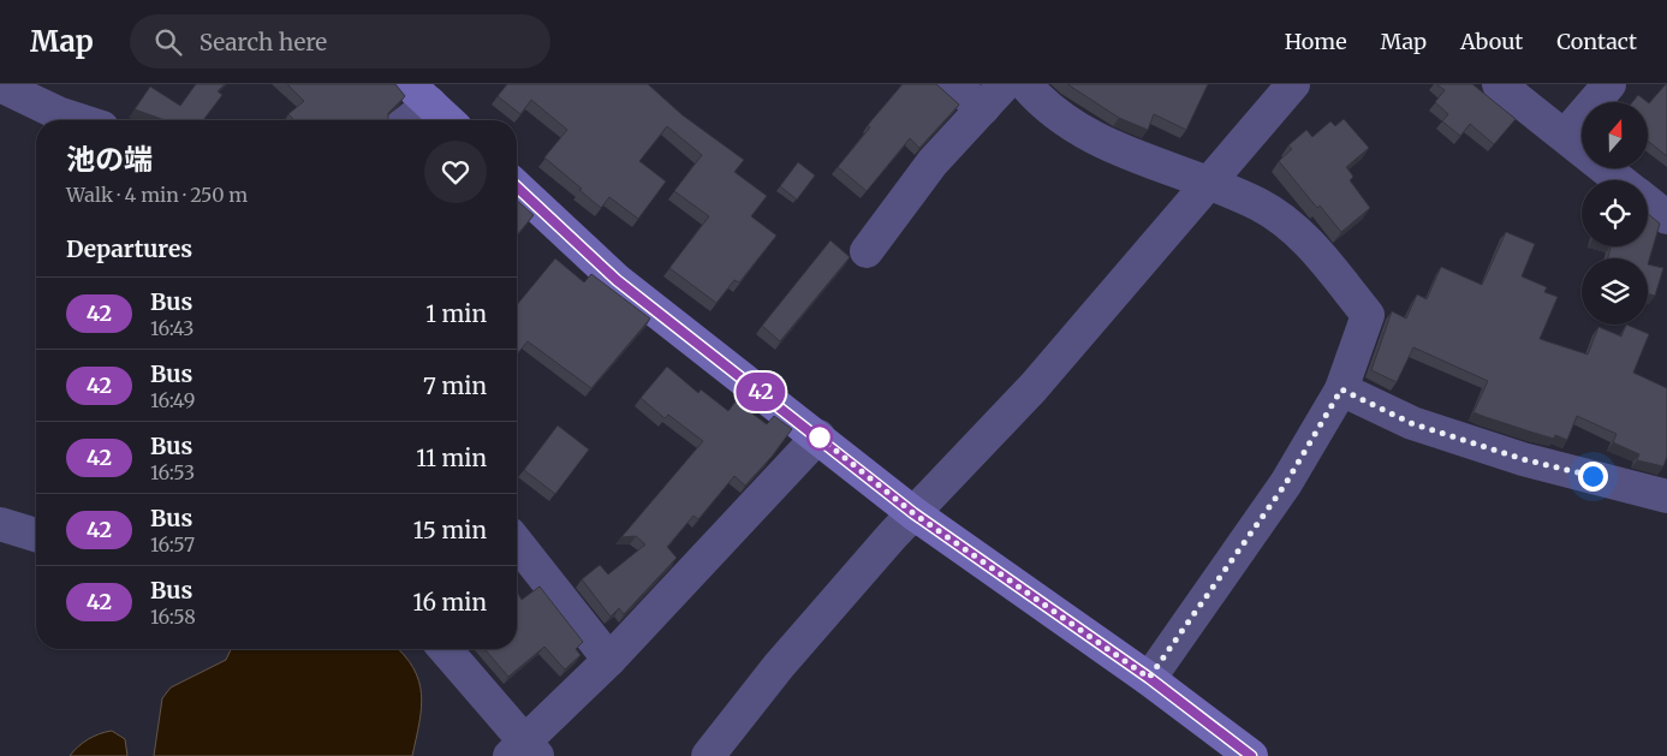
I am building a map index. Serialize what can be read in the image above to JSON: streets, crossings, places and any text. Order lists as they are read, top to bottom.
{
  "lines": ["bus line 42"],
  "north": "top",
  "page": {
    "header": "Map",
    "search": "Search here",
    "nav": [
      "Home",
      "Map",
      "About",
      "Contact"
    ],
    "on_map": "42",
    "heading": [
      ["池の端", "Walk · 4 min · 250 m"],
      "Departures"
    ],
    "list": [
      {
        "mark": "42",
        "name": "Bus",
        "note": "16:43",
        "value": "1 min"
      },
      {
        "mark": "42",
        "name": "Bus",
        "note": "16:49",
        "value": "7 min"
      },
      {
        "mark": "42",
        "name": "Bus",
        "note": "16:53",
        "value": "11 min"
      },
      {
        "mark": "42",
        "name": "Bus",
        "note": "16:57",
        "value": "15 min"
      },
      {
        "mark": "42",
        "name": "Bus",
        "note": "16:58",
        "value": "16 min"
      }
    ]
  }
}
